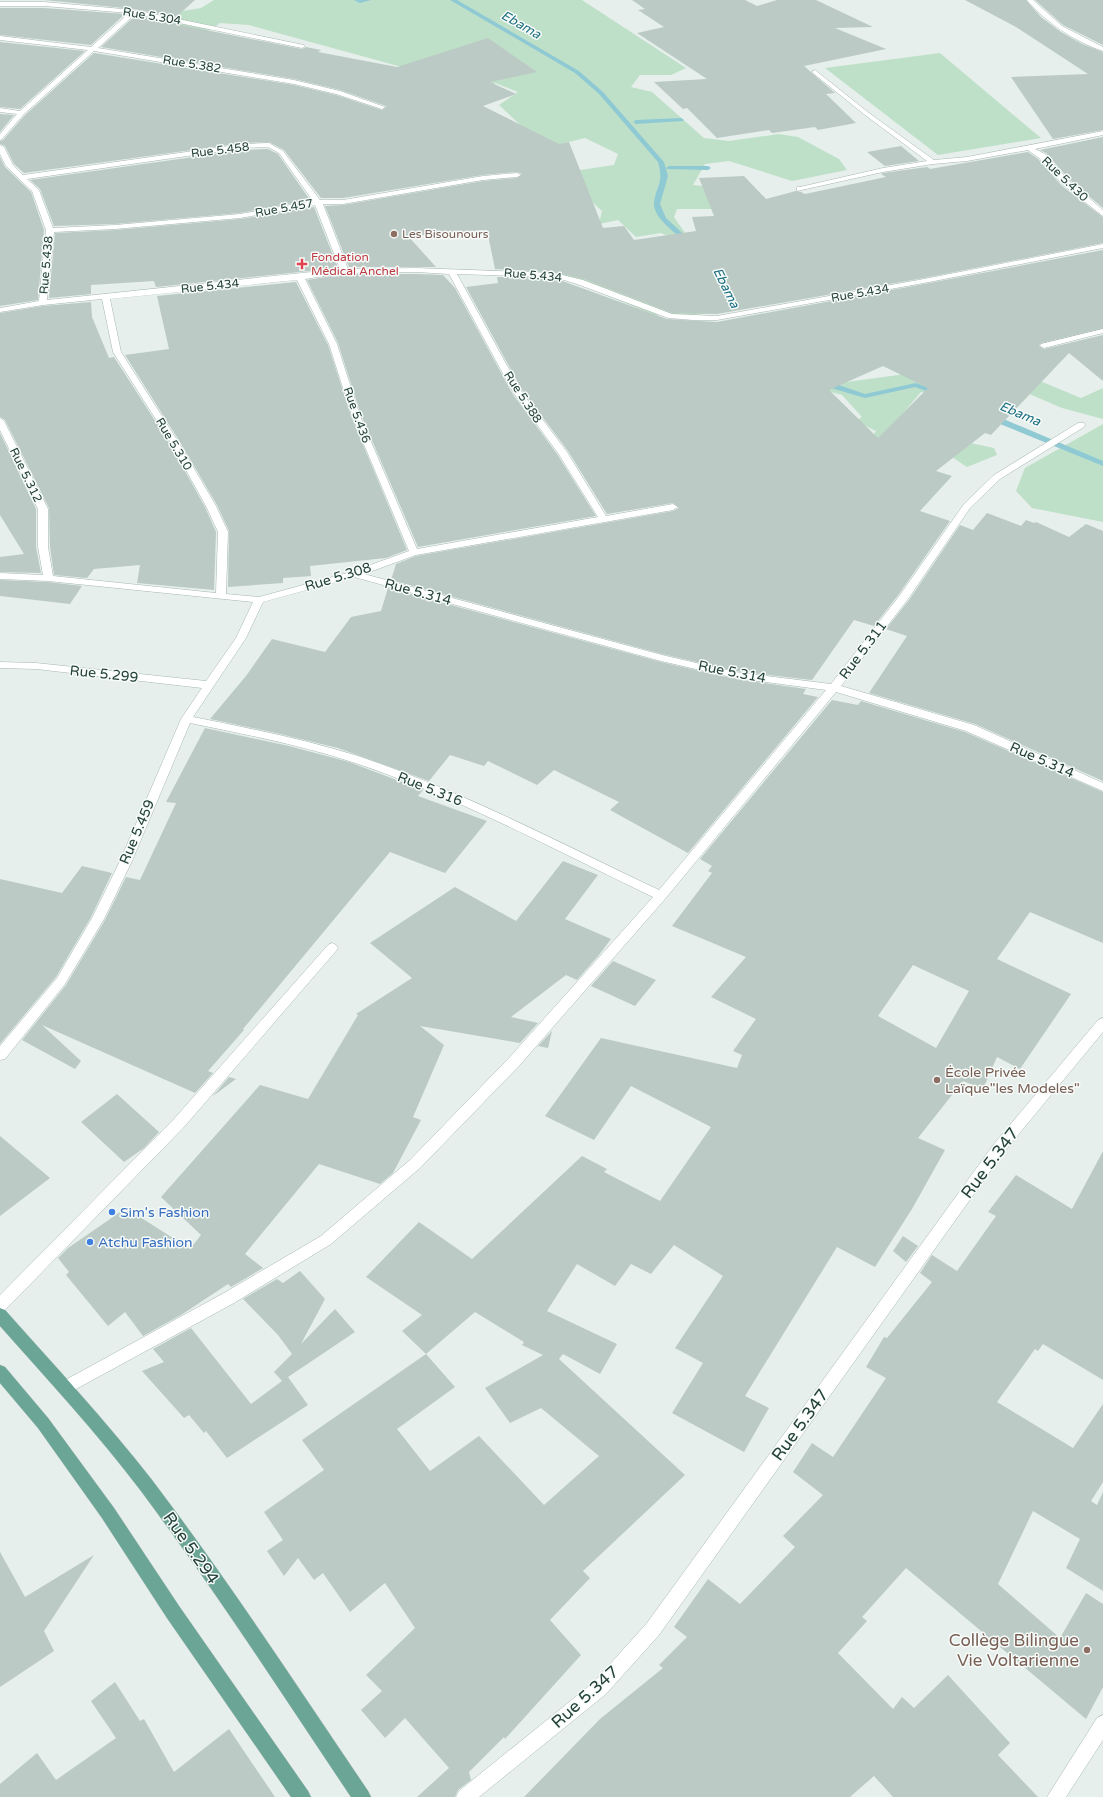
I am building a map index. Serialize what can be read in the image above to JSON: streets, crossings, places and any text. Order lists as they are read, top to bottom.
{
  "streets": {
    "main road": ["Rue 5.294"],
    "street": [
      "Rue 5.304",
      "Rue 5.382",
      "Rue 5.458",
      "Rue 5.430",
      "Rue 5.457",
      "Rue 5.438",
      "Rue 5.434",
      "Rue 5.388",
      "Rue 5.436",
      "Rue 5.310",
      "Rue 5.312",
      "Rue 5.308",
      "Rue 5.314",
      "Rue 5.311",
      "Rue 5.299",
      "Rue 5.316",
      "Rue 5.459",
      "Rue 5.347"
    ]
  },
  "crossings": [
    ["Rue 5.458", "Rue 5.457"],
    ["Rue 5.458", "Rue 5.438"],
    ["Rue 5.458", "Rue 5.434"],
    ["Rue 5.457", "Rue 5.438"],
    ["Rue 5.438", "Rue 5.434"],
    ["Rue 5.434", "Rue 5.388"],
    ["Rue 5.434", "Rue 5.436"],
    ["Rue 5.434", "Rue 5.310"],
    ["Rue 5.388", "Rue 5.308"],
    ["Rue 5.436", "Rue 5.308"],
    ["Rue 5.310", "Rue 5.308"],
    ["Rue 5.312", "Rue 5.308"],
    ["Rue 5.308", "Rue 5.314"],
    ["Rue 5.308", "Rue 5.459"],
    ["Rue 5.314", "Rue 5.311"],
    ["Rue 5.311", "Rue 5.316"],
    ["Rue 5.311", "Rue 5.294"],
    ["Rue 5.299", "Rue 5.459"],
    ["Rue 5.316", "Rue 5.459"]
  ],
  "water": ["Ebama"],
  "places": {
    "other": [
      "Les Bisounours",
      "École Privée Laïque\"les Modeles\"",
      "Sim's Fashion",
      "Atchu Fashion",
      "Collège Bilingue Vie Voltarienne"
    ],
    "health": ["Fondation Médical Anchel"]
  }
}
